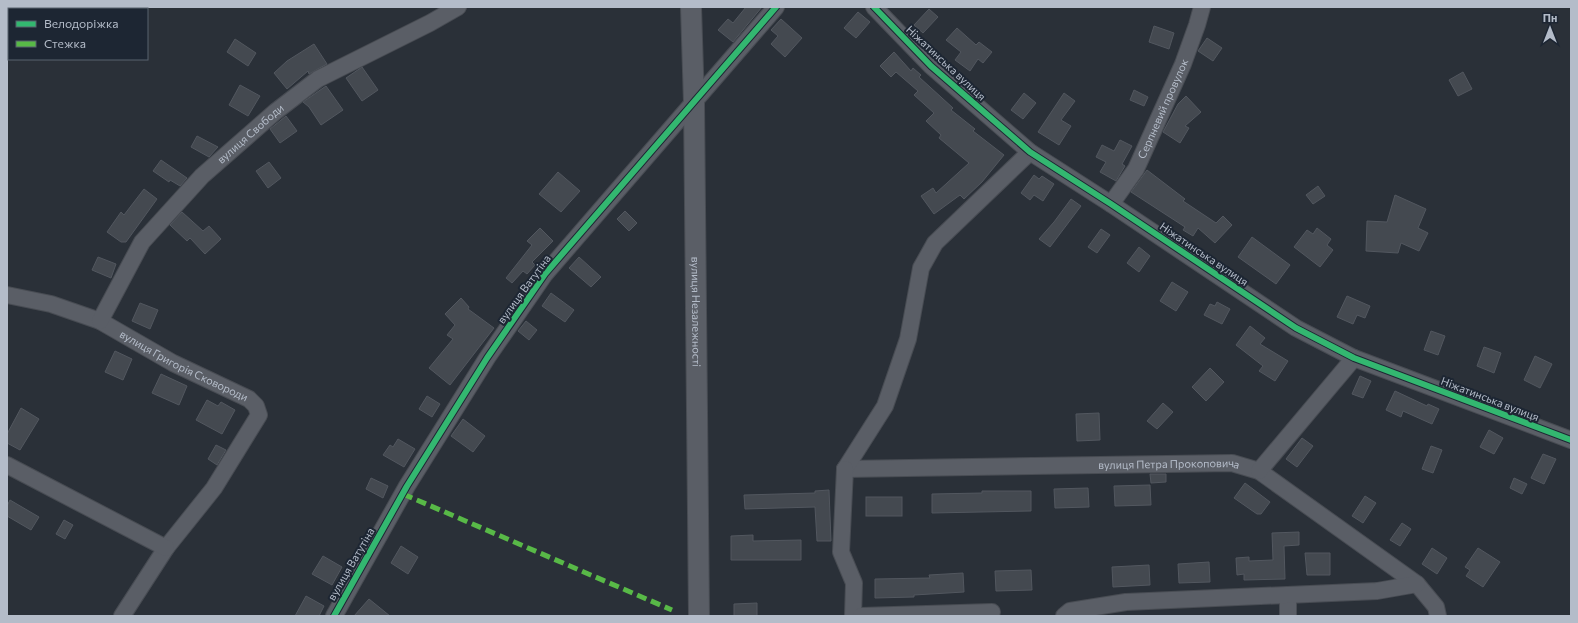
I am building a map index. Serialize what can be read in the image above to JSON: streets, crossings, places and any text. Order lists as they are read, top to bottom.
{
  "streets": {
    "street": [
      "Ніжатинська вулиця",
      "Серпневий провулок",
      "вулиця Свободи",
      "вулиця Ватутіна",
      "вулиця Незалежності",
      "вулиця Григорія Сковороди",
      "вулиця Петра Прокоповича"
    ]
  },
  "crossings": [
    ["Ніжатинська вулиця", "Серпневий провулок"],
    ["вулиця Свободи", "вулиця Григорія Сковороди"],
    ["вулиця Ватутіна", "вулиця Незалежності"]
  ],
  "legend": ["Велодоріжка", "Стежка"],
  "north": "top"
}
